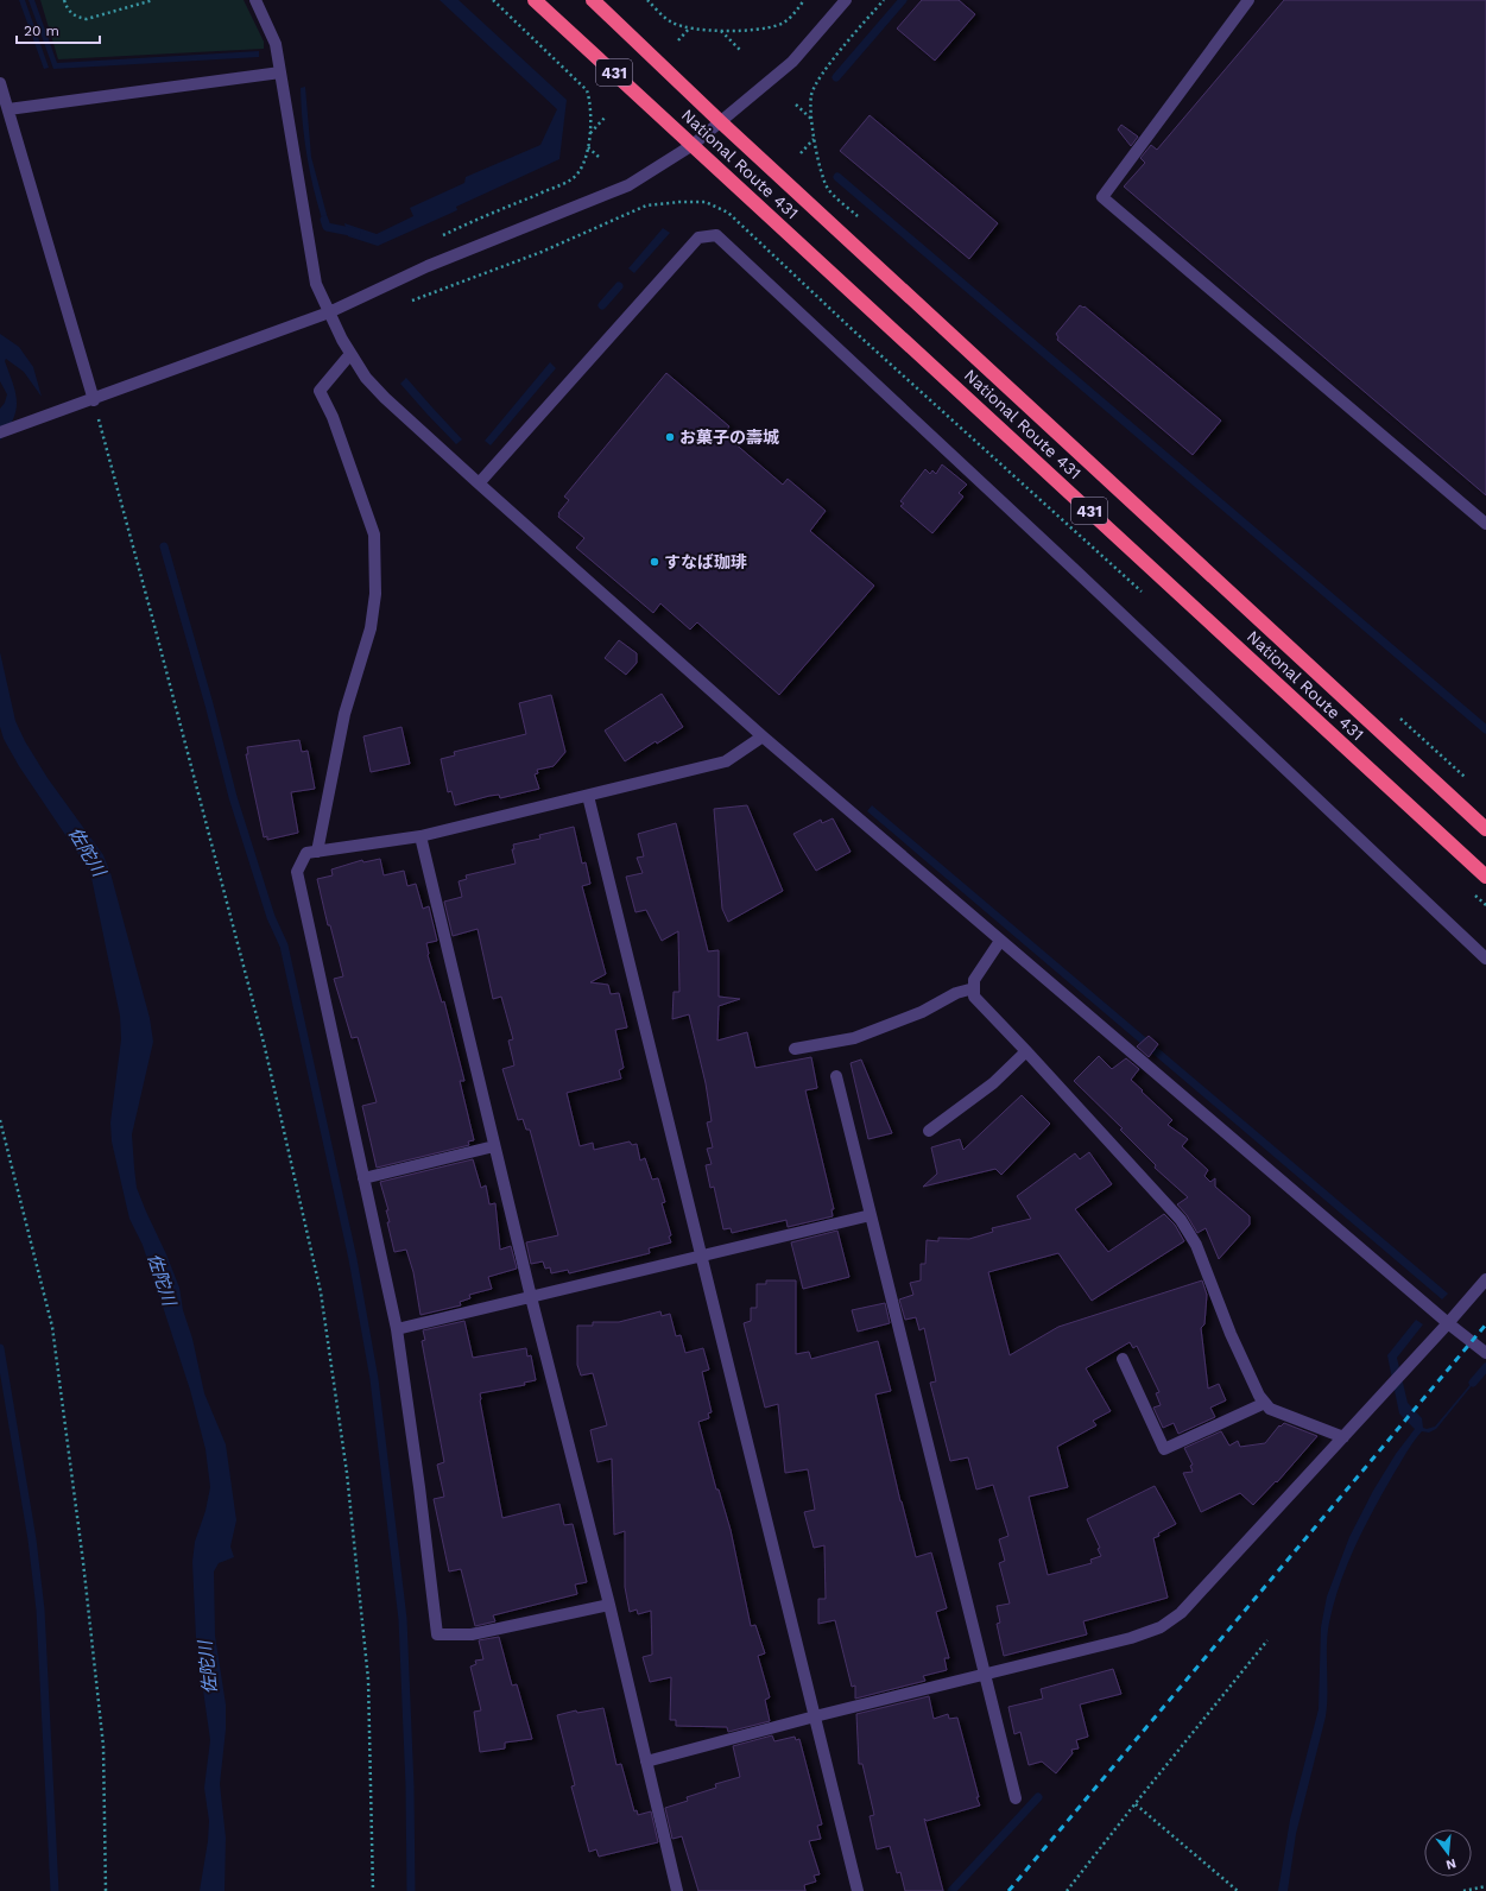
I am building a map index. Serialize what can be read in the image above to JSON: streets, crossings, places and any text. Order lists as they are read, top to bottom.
{
  "streets": {
    "highway": ["431", "National Route 431"]
  },
  "water": ["佐陀川"],
  "places": ["お菓子の壽城", "すなば珈琲"],
  "scale_bar": "20 m",
  "north": "bottom"
}
